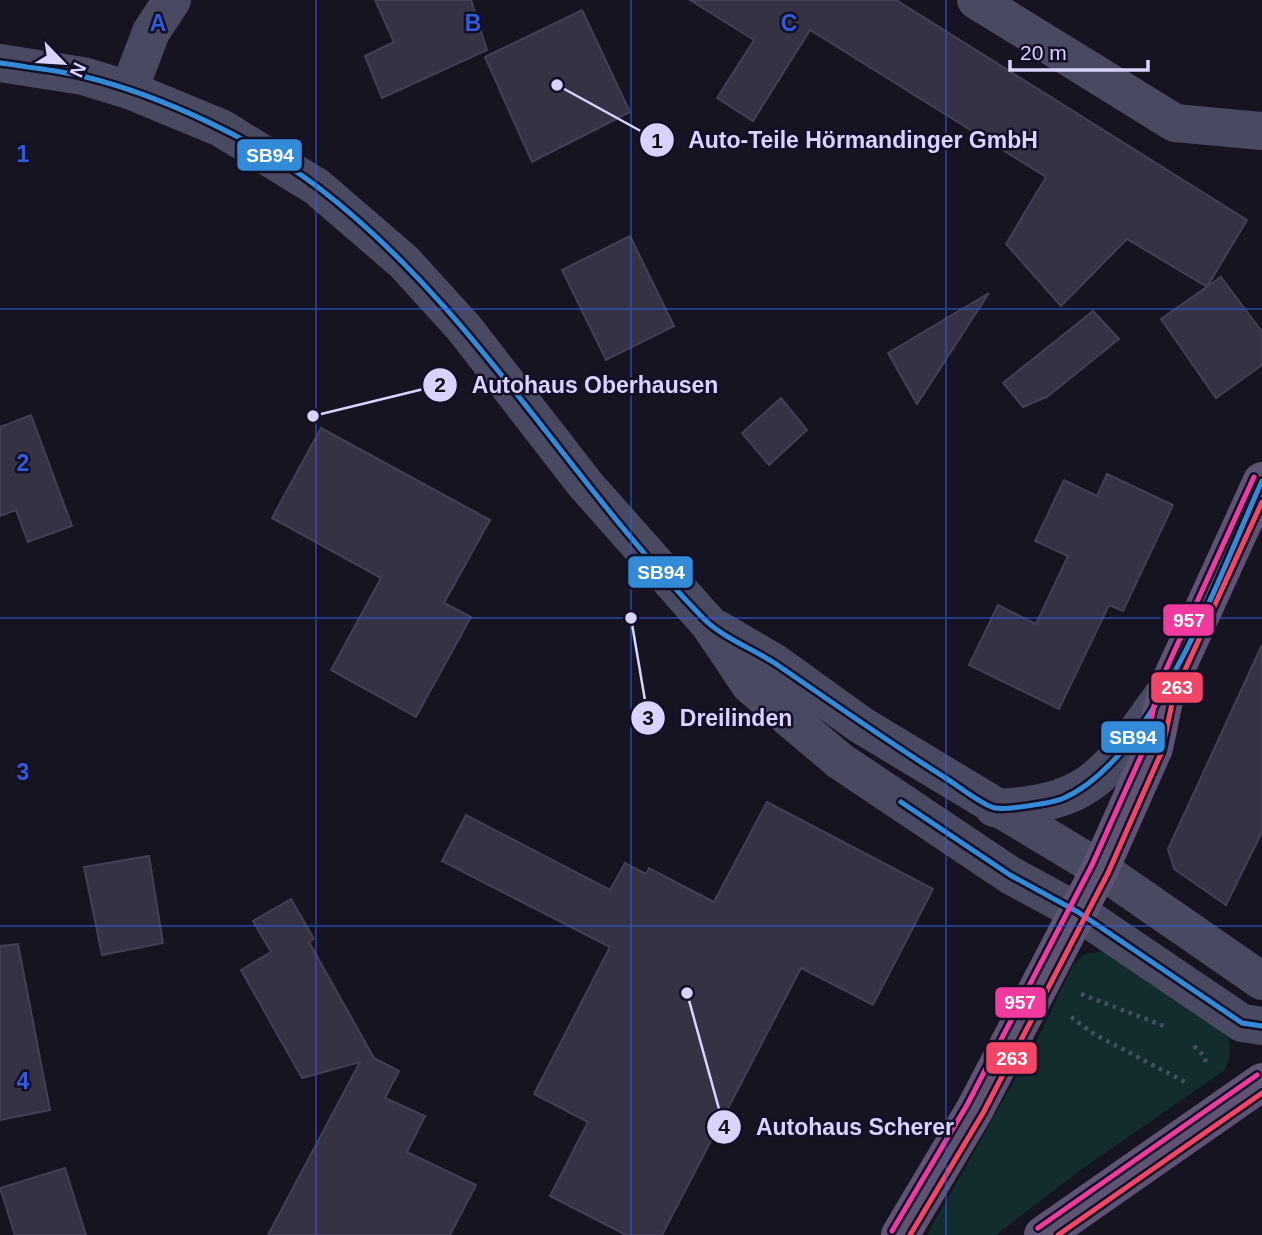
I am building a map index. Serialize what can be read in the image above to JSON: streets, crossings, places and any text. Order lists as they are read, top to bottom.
{
  "places": [
    "Auto-Teile Hörmandinger GmbH",
    "Autohaus Oberhausen",
    "Dreilinden",
    "Autohaus Scherer"
  ],
  "lines": ["transit line SB94", "transit line 957", "transit line 263"],
  "scale_bar": "20 m",
  "north": "bottom right",
  "grid": {
    "columns": ["A", "B", "C"],
    "rows": [
      "1",
      "2",
      "3",
      "4"
    ]
  }
}
